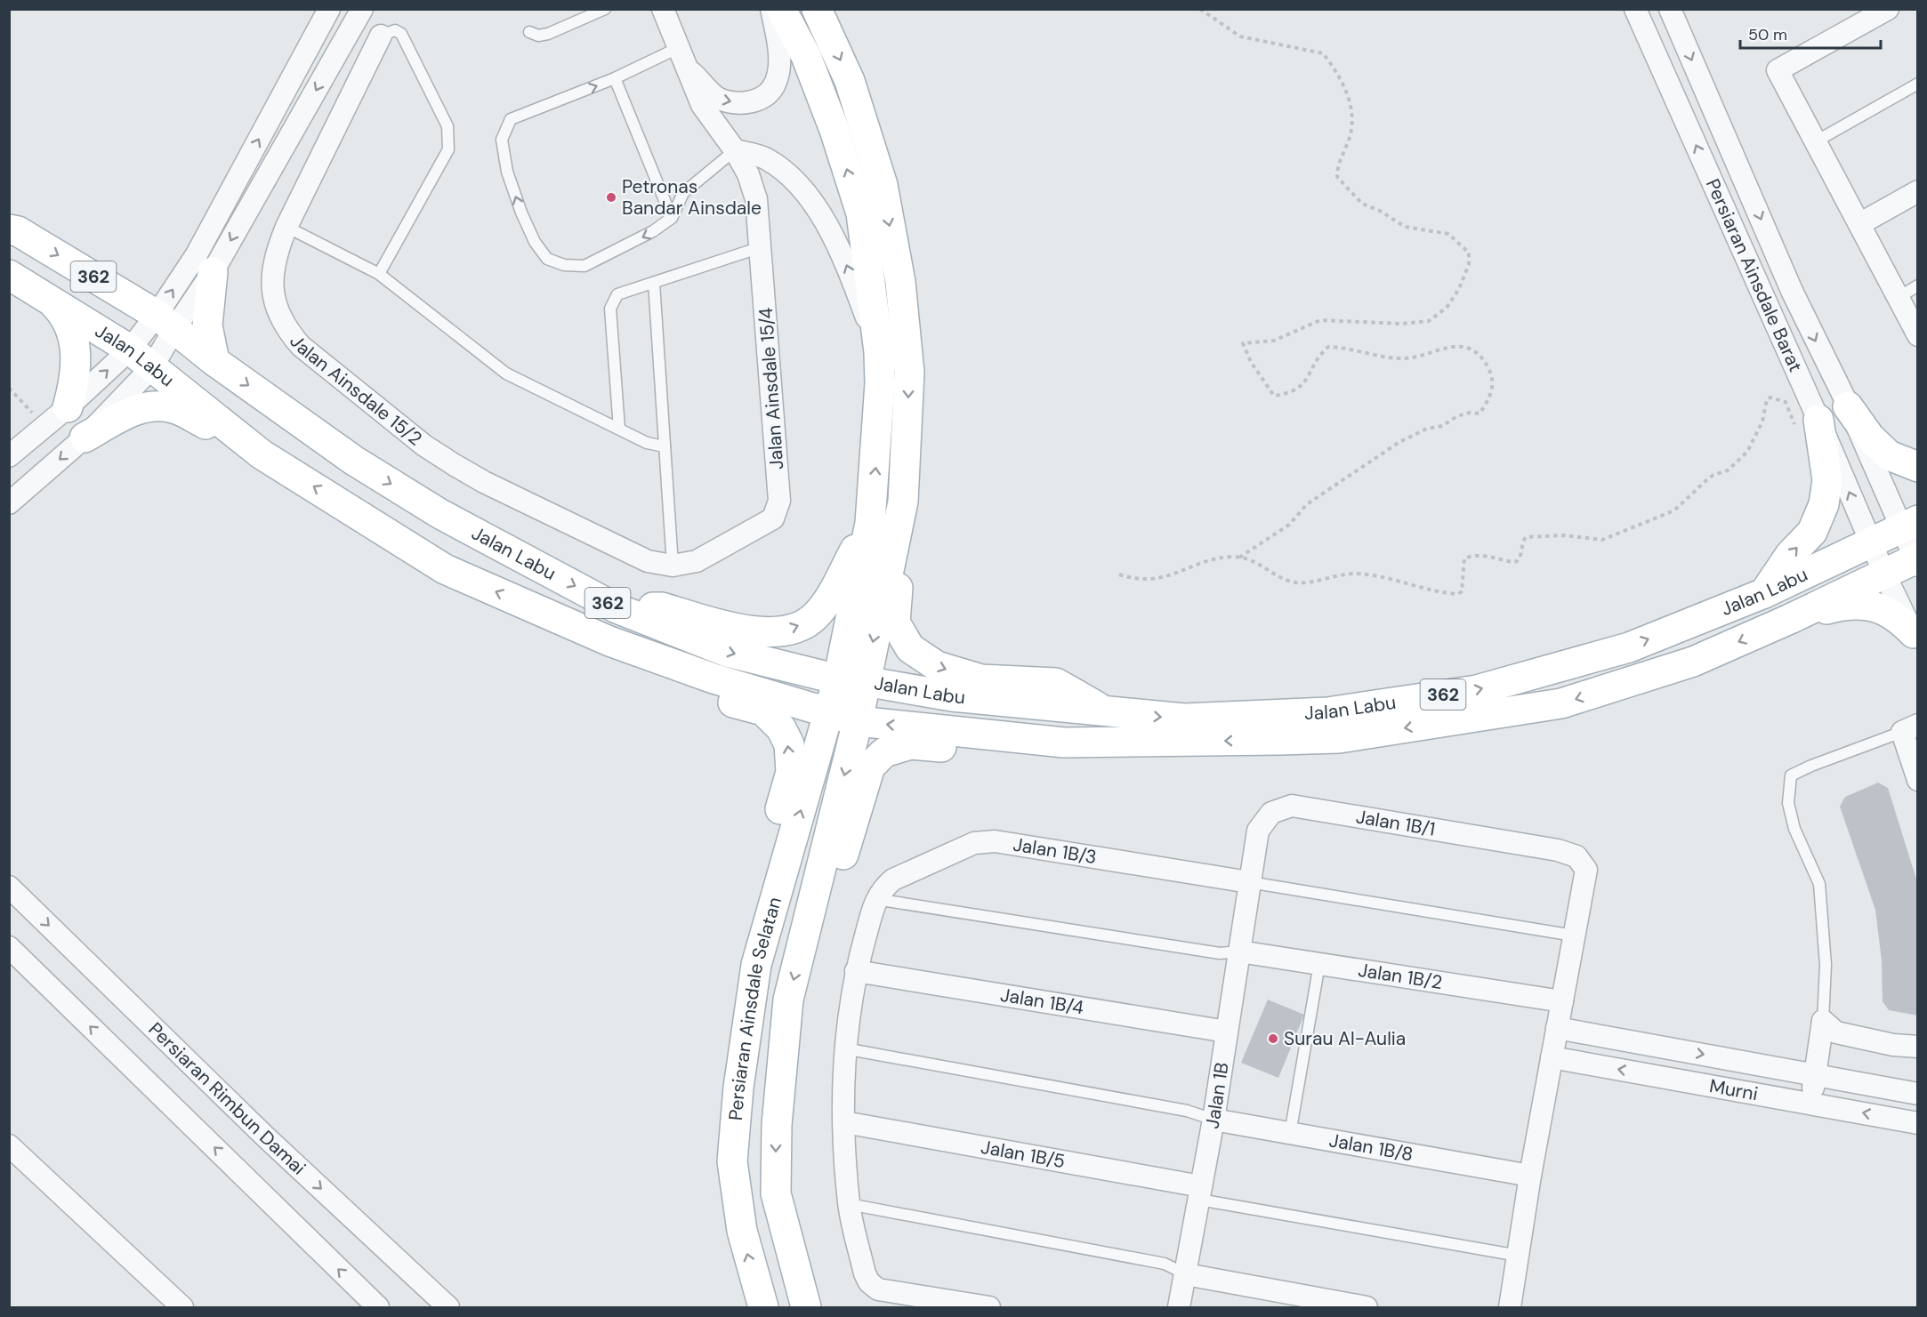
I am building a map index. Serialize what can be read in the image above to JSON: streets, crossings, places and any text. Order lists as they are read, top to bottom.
{
  "streets": {
    "main road": ["362", "Jalan Labu", "Persiaran Ainsdale Selatan"],
    "street": [
      "Persiaran Ainsdale Barat",
      "Jalan Ainsdale 15/2",
      "Jalan Ainsdale 15/4",
      "Jalan 1B/1",
      "Jalan 1B/3",
      "Jalan 1B/2",
      "Jalan 1B/4",
      "Murni",
      "Jalan 1B",
      "Persiaran Rimbun Damai",
      "Jalan 1B/8",
      "Jalan 1B/5"
    ]
  },
  "crossings": [
    ["Persiaran Ainsdale Barat", "Jalan Labu"],
    ["Jalan Labu", "Persiaran Ainsdale Selatan"],
    ["Jalan Ainsdale 15/2", "Jalan Ainsdale 15/4"],
    ["Jalan 1B/1", "Jalan 1B/3"],
    ["Jalan 1B/1", "Jalan 1B"],
    ["Jalan 1B/3", "Jalan 1B"],
    ["Jalan 1B/2", "Jalan 1B"],
    ["Jalan 1B/4", "Jalan 1B"],
    ["Jalan 1B", "Jalan 1B/8"],
    ["Jalan 1B", "Jalan 1B/5"]
  ],
  "places": ["Petronas Bandar Ainsdale", "Surau Al-Aulia"],
  "scale_bar": "50 m"
}
